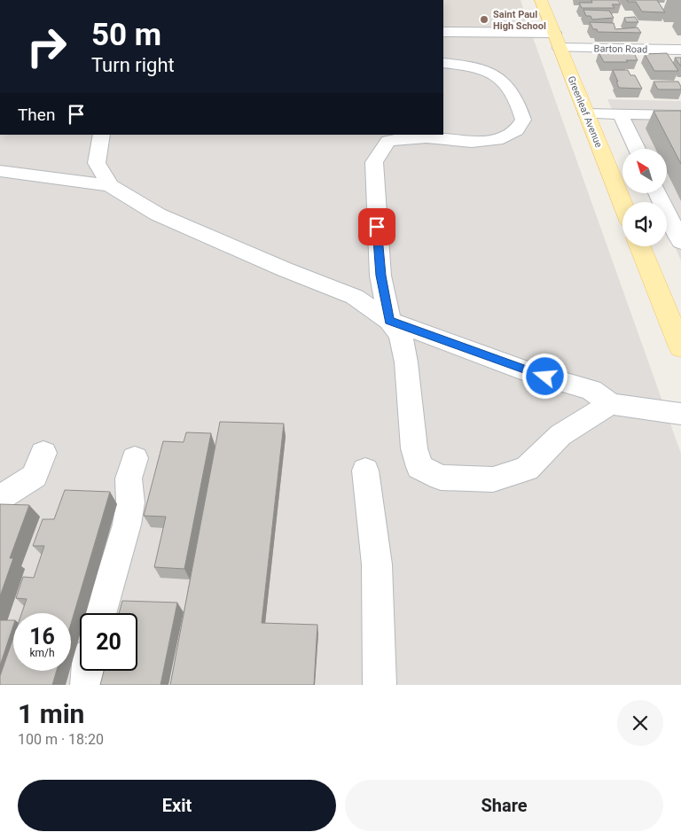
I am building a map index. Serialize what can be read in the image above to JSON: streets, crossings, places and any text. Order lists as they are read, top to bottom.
{
  "streets": {
    "main road": ["Greenleaf Avenue"],
    "street": ["Barton Road"]
  },
  "crossings": [
    ["Barton Road", "Greenleaf Avenue"]
  ],
  "places": ["Saint Paul High School"],
  "north": "top left",
  "page": {
    "turn": ["50 m", "Turn right"],
    "then": "Then",
    "speed": "16 km/h",
    "limit": "20",
    "heading": ["1 min", "100 m · 18:20"],
    "buttons": ["Exit", "Share"]
  }
}
